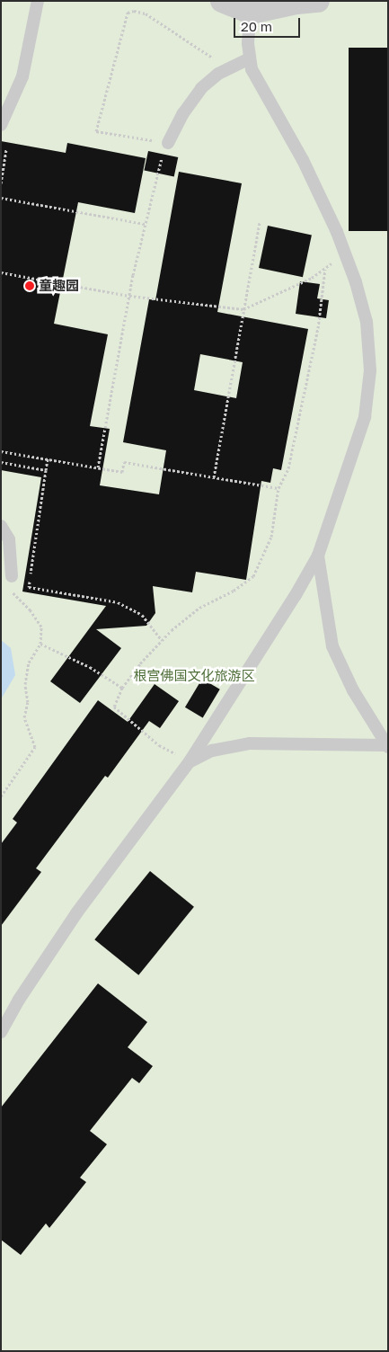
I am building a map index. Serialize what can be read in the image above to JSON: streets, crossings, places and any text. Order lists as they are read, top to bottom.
{
  "parks": ["根宫佛国文化旅游区"],
  "places": ["童趣园"],
  "scale_bar": "20 m"
}
